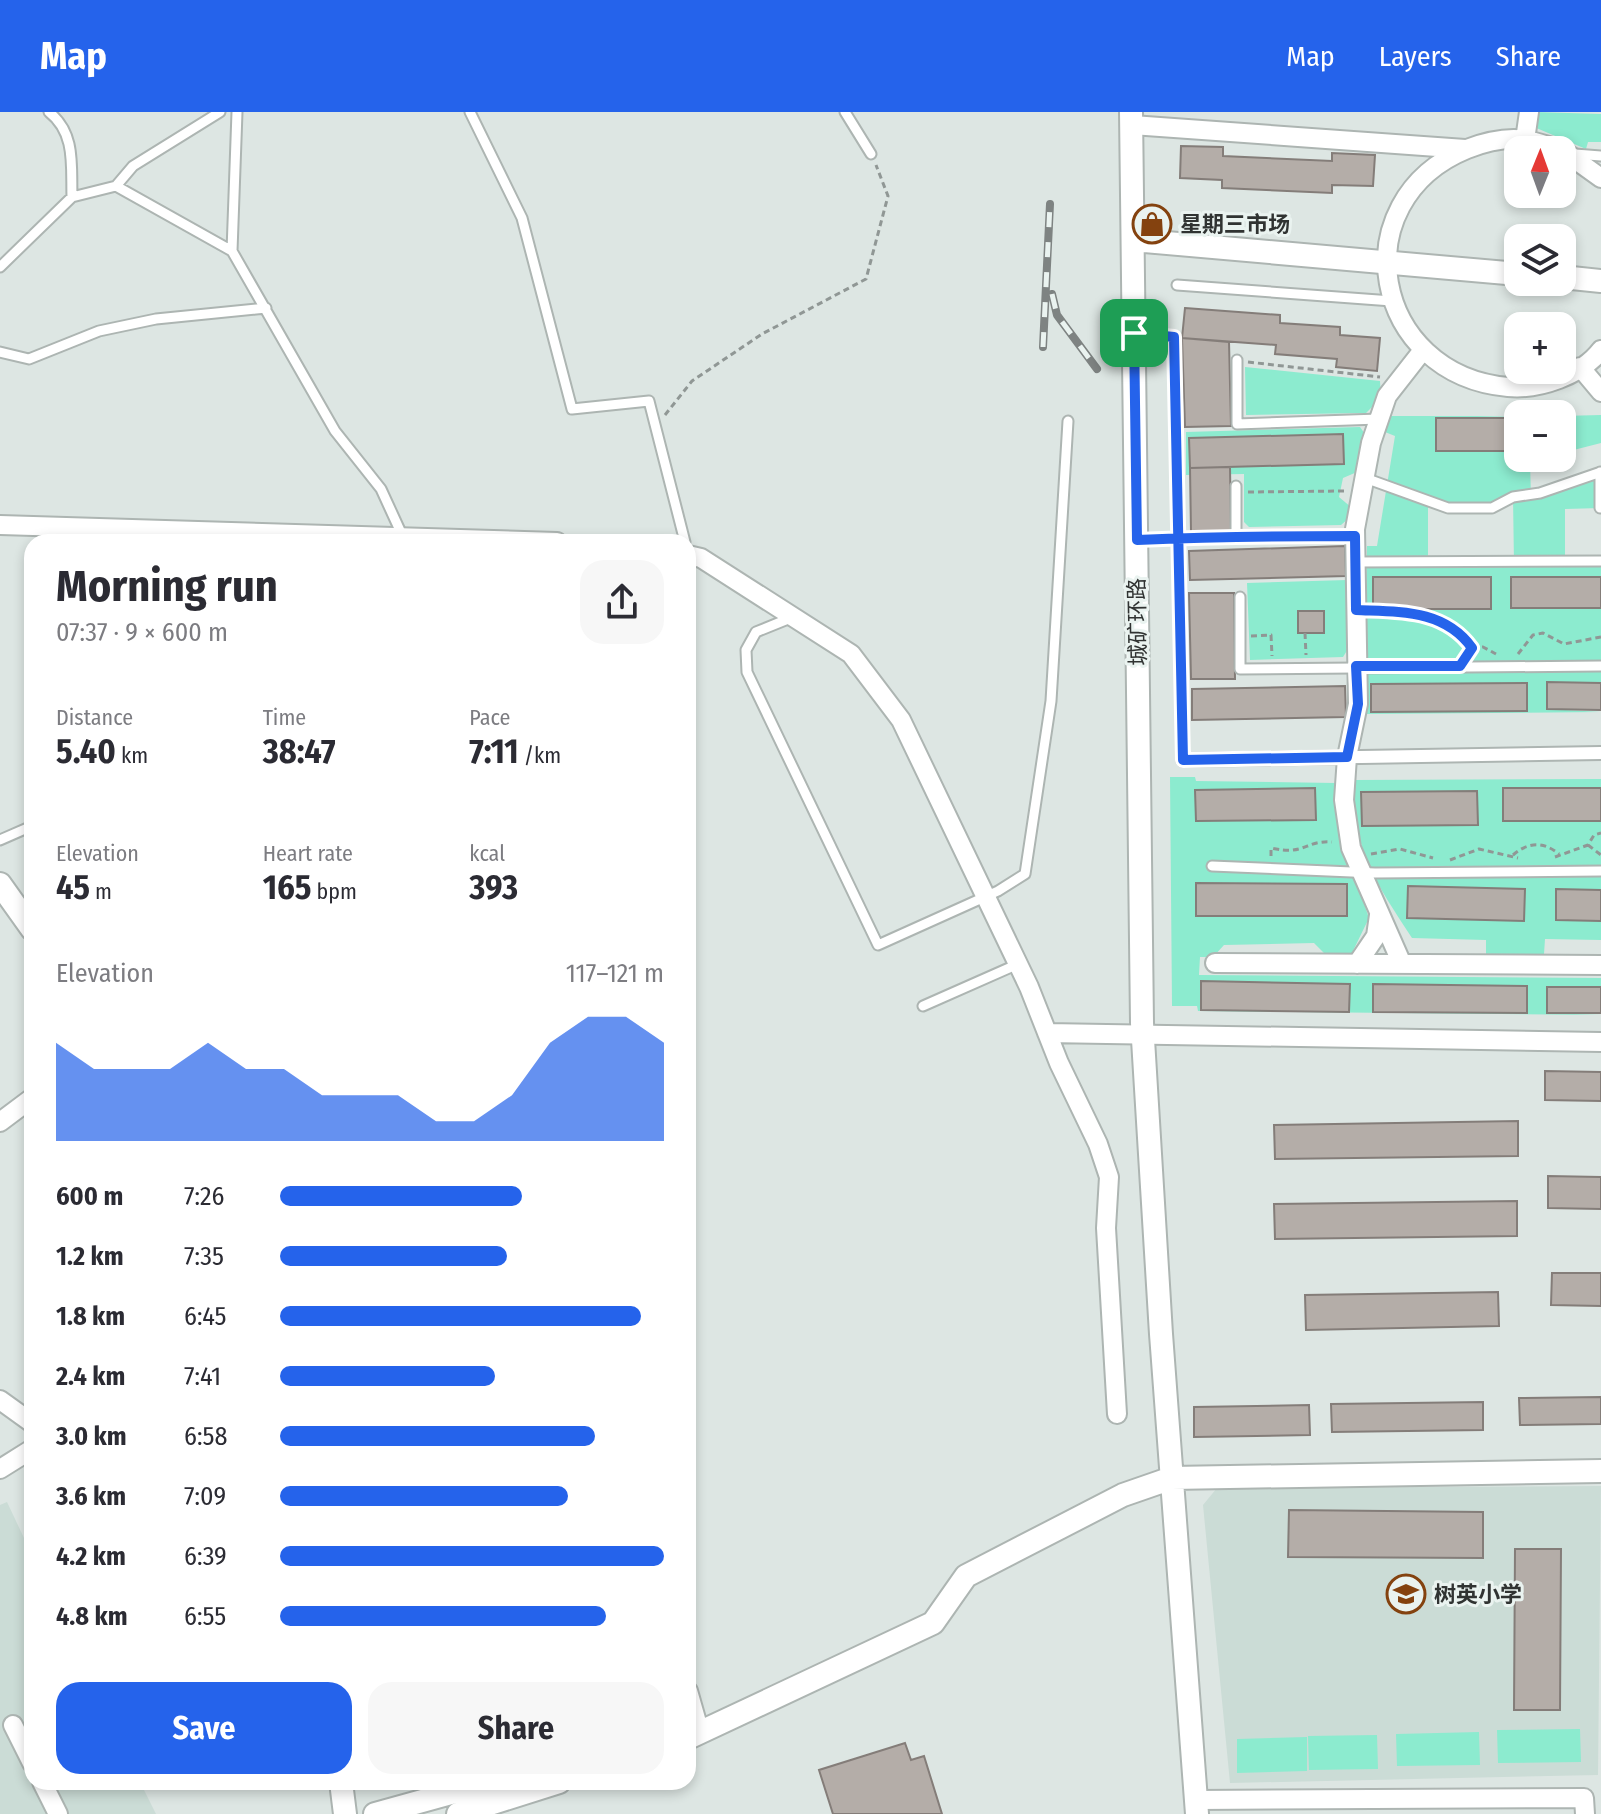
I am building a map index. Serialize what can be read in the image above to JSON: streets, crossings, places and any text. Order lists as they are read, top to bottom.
{
  "streets": {
    "street": ["城矿环路"]
  },
  "places": {
    "shop": ["星期三市场"],
    "school or university": ["树英小学"]
  },
  "north": "top",
  "page": {
    "header": "Map",
    "nav": ["Map", "Layers", "Share"],
    "map_buttons": ["+", "−"],
    "heading": ["Morning run", "07:37 · 9 × 600 m"],
    "stats": [
      ["Distance", "5.40 km"],
      ["Time", "38:47"],
      ["Pace", "7:11 /km"],
      ["Elevation", "45 m"],
      ["Heart rate", "165 bpm"],
      ["kcal", "393"]
    ],
    "chart": ["Elevation", "117–121 m"],
    "list": [
      {
        "name": "600 m",
        "note": "7:26"
      },
      {
        "name": "1.2 km",
        "note": "7:35"
      },
      {
        "name": "1.8 km",
        "note": "6:45"
      },
      {
        "name": "2.4 km",
        "note": "7:41"
      },
      {
        "name": "3.0 km",
        "note": "6:58"
      },
      {
        "name": "3.6 km",
        "note": "7:09"
      },
      {
        "name": "4.2 km",
        "note": "6:39"
      },
      {
        "name": "4.8 km",
        "note": "6:55"
      }
    ],
    "buttons": ["Save", "Share"]
  }
}
